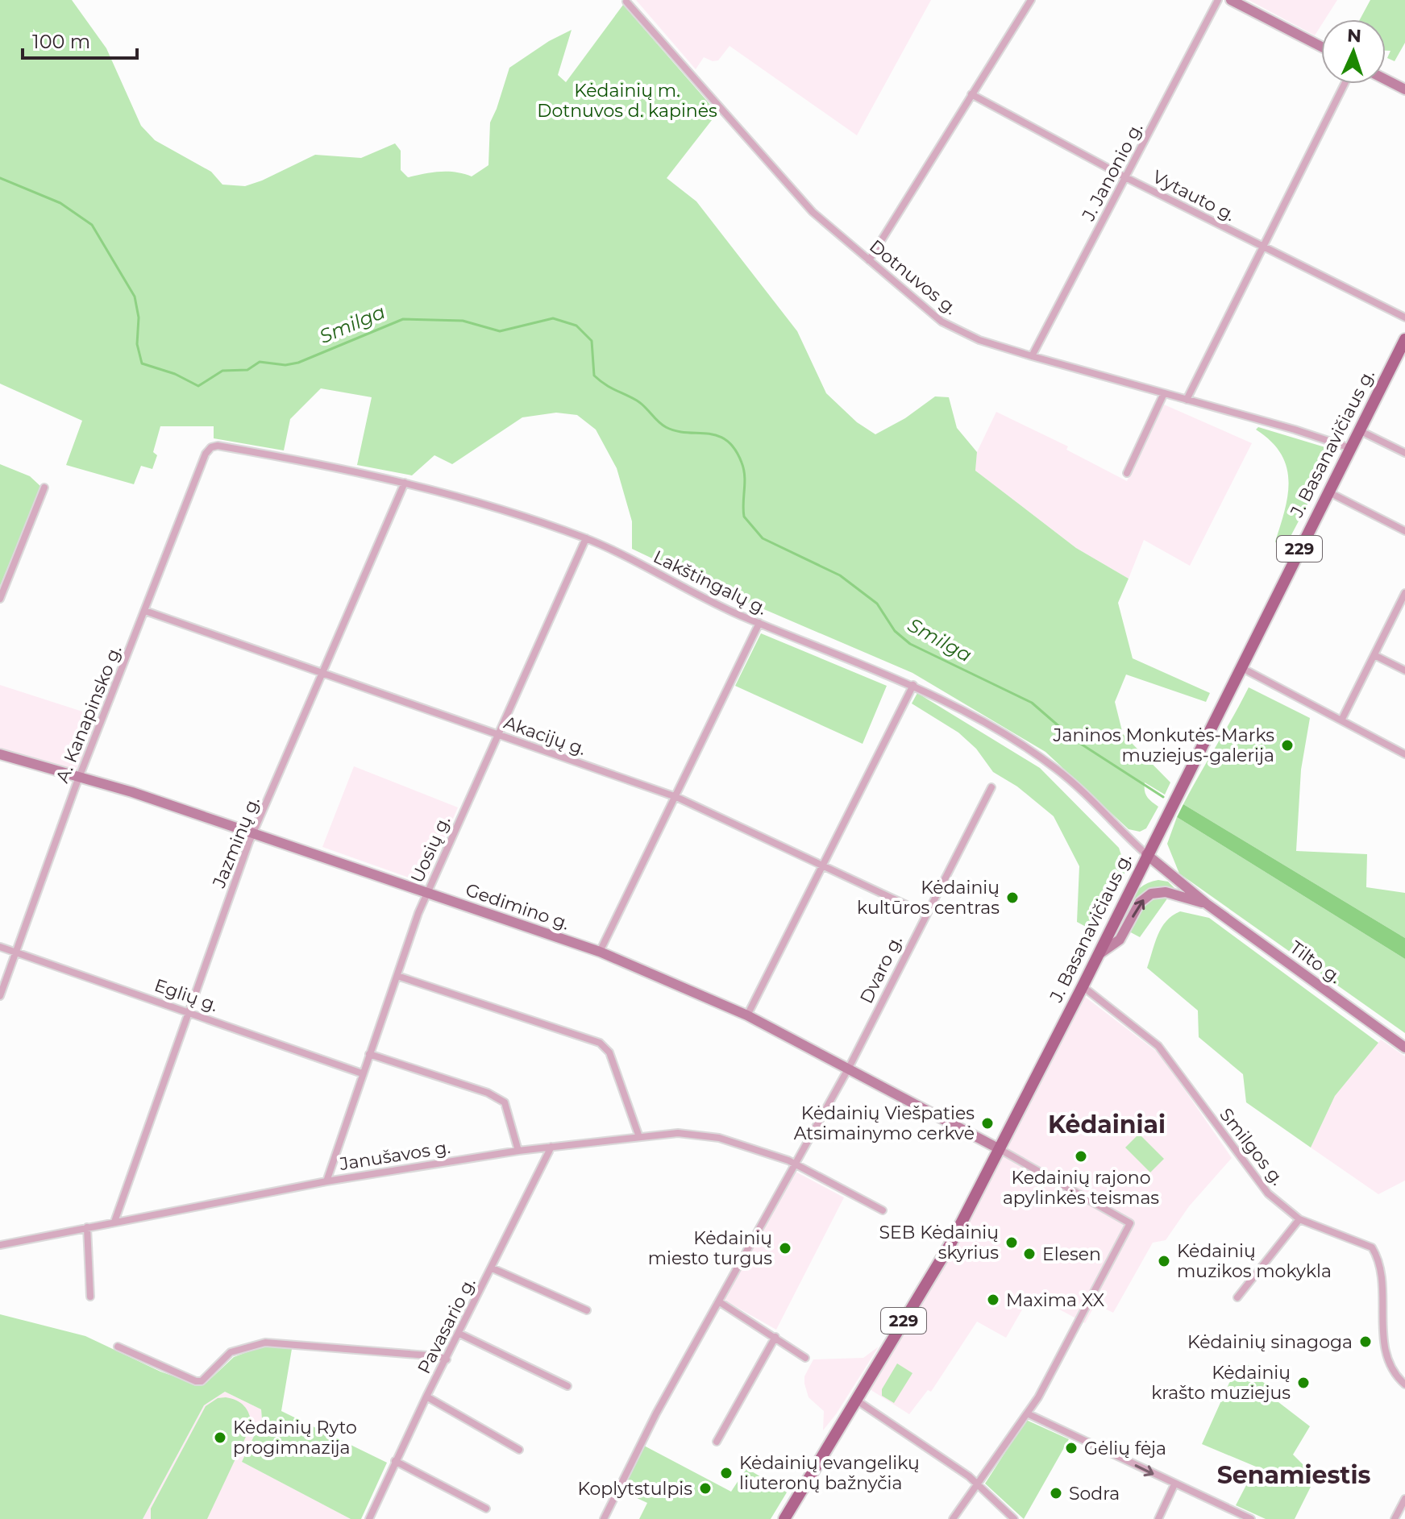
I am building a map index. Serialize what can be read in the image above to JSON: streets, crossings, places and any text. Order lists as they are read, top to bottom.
{
  "streets": {
    "main road": [
      "J. Basanavičiaus g.",
      "229",
      "Gedimino g.",
      "Tilto g."
    ],
    "street": [
      "J. Janonio g.",
      "Vytauto g.",
      "Dotnuvos g.",
      "Lakštingalų g.",
      "A. Kanapinsko g.",
      "Akacijų g.",
      "Jazminų g.",
      "Uosių g.",
      "Dvaro g.",
      "Eglių g.",
      "Smilgos g.",
      "Janušavos g.",
      "Pavasario g."
    ]
  },
  "crossings": [
    ["J. Janonio g.", "Vytauto g."],
    ["J. Janonio g.", "Dotnuvos g."],
    ["Dotnuvos g.", "J. Basanavičiaus g."],
    ["J. Basanavičiaus g.", "Lakštingalų g."],
    ["J. Basanavičiaus g.", "Gedimino g."],
    ["J. Basanavičiaus g.", "Tilto g."],
    ["J. Basanavičiaus g.", "Smilgos g."],
    ["Lakštingalų g.", "A. Kanapinsko g."],
    ["Lakštingalų g.", "Jazminų g."],
    ["Lakštingalų g.", "Uosių g."],
    ["Lakštingalų g.", "Tilto g."],
    ["A. Kanapinsko g.", "Akacijų g."],
    ["A. Kanapinsko g.", "Gedimino g."],
    ["A. Kanapinsko g.", "Eglių g."],
    ["Akacijų g.", "Jazminų g."],
    ["Akacijų g.", "Uosių g."],
    ["Akacijų g.", "Dvaro g."],
    ["Jazminų g.", "Gedimino g."],
    ["Jazminų g.", "Eglių g."],
    ["Jazminų g.", "Janušavos g."],
    ["Uosių g.", "Gedimino g."],
    ["Uosių g.", "Eglių g."],
    ["Uosių g.", "Janušavos g."],
    ["Gedimino g.", "Dvaro g."],
    ["Dvaro g.", "Janušavos g."],
    ["Janušavos g.", "Pavasario g."]
  ],
  "districts": ["Kėdainiai", "Senamiestis"],
  "water": ["Smilga"],
  "parks": ["Kėdainių m. Dotnuvos d. kapinės"],
  "places": [
    "Janinos Monkutės-Marks muziejus-galerija",
    "Kėdainių kultūros centras",
    "Kėdainių Viešpaties Atsimainymo cerkvė",
    "Kedainių rajono apylinkės teismas",
    "SEB Kėdainių skyrius",
    "Kėdainių miesto turgus",
    "Elesen",
    "Kėdainių muzikos mokykla",
    "Maxima XX",
    "Kėdainių sinagoga",
    "Kėdainių krašto muziejus",
    "Kėdainių Ryto progimnazija",
    "Gėlių fėja",
    "Kėdainių evangelikų liuteronų bažnyčia",
    "Koplytstulpis",
    "Sodra"
  ],
  "scale_bar": "100 m",
  "north": "top"
}
